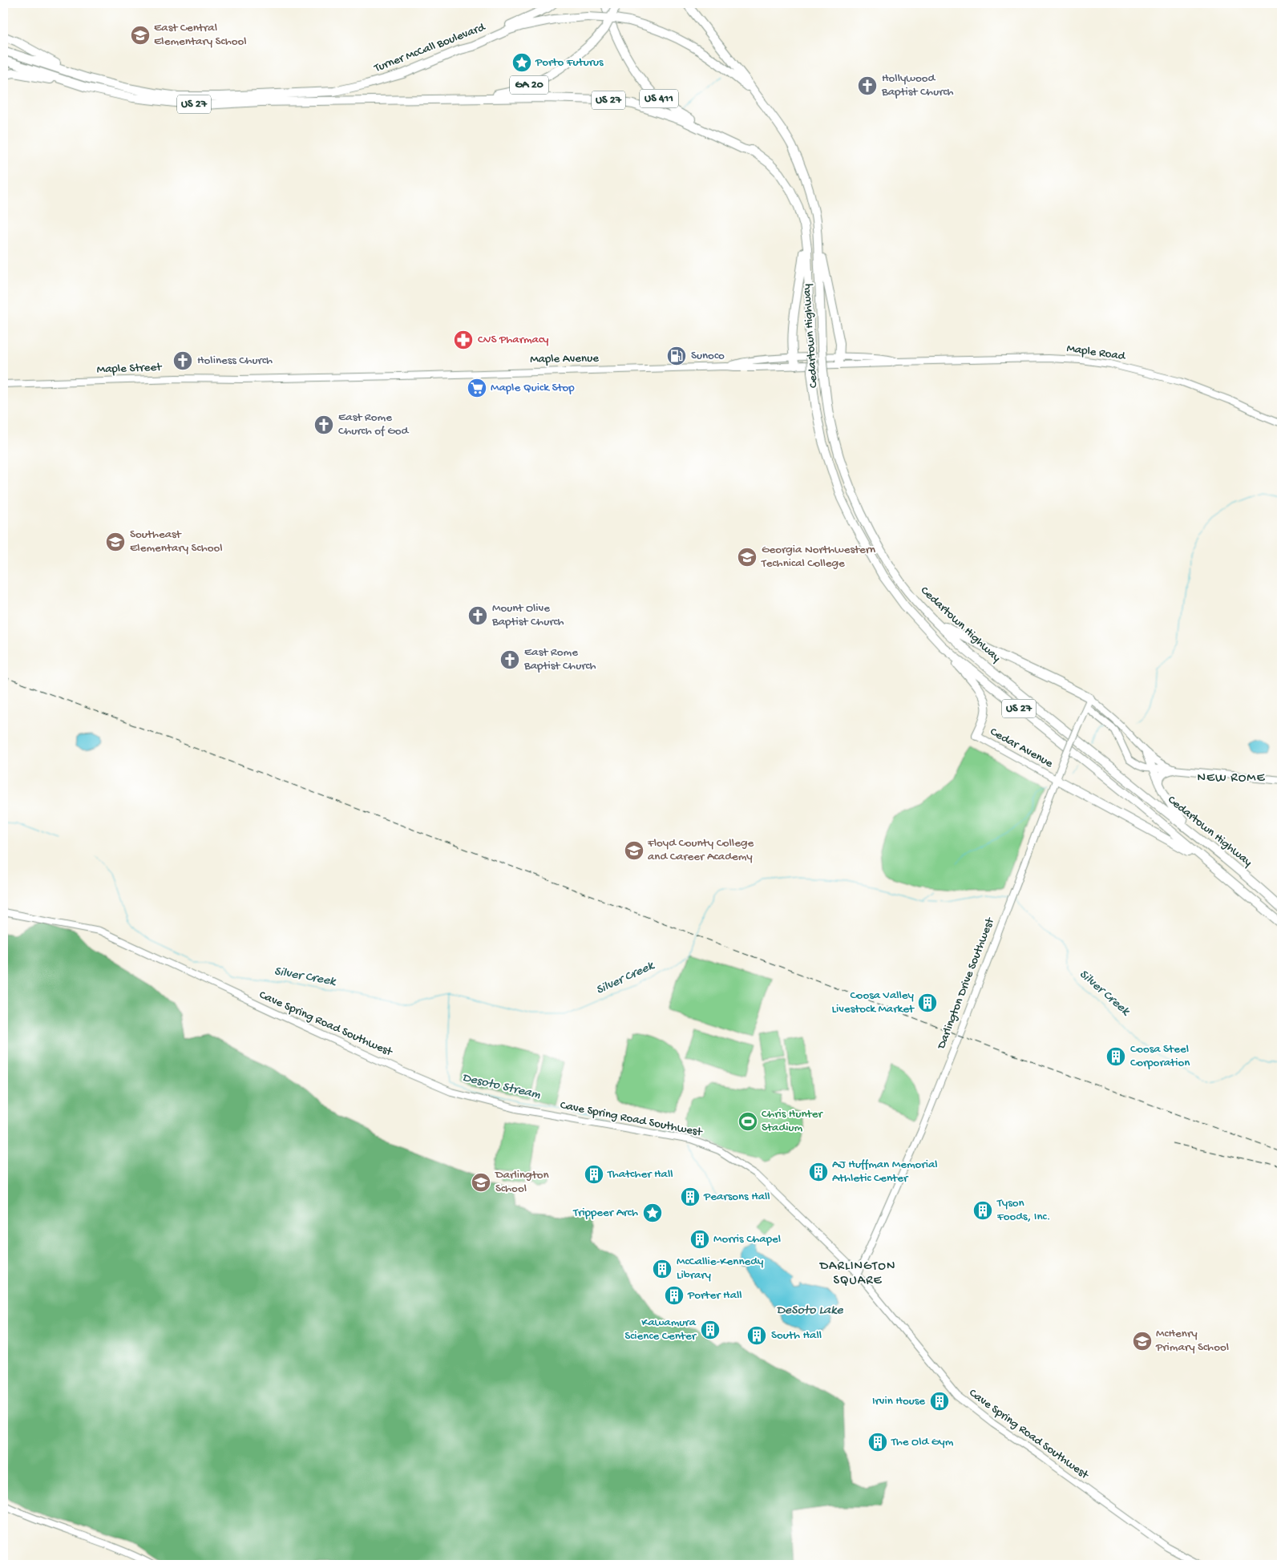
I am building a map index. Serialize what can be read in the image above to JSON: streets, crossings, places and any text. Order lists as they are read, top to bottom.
{
  "streets": {
    "highway": [
      "Turner McCall Boulevard",
      "GA 20",
      "US 411",
      "US 27",
      "Cedartown Highway"
    ],
    "street": [
      "Maple Road",
      "Maple Avenue",
      "Maple Street",
      "Cedar Avenue",
      "Darlington Drive Southwest",
      "Cave Spring Road Southwest"
    ]
  },
  "crossings": [
    ["Turner McCall Boulevard", "Cedartown Highway"],
    ["GA 20", "US 27"],
    ["US 411", "US 27"],
    ["US 411", "Cedartown Highway"],
    ["US 27", "Cedartown Highway"],
    ["Cedartown Highway", "Maple Road"],
    ["Cedartown Highway", "Maple Avenue"],
    ["Maple Road", "Maple Avenue"],
    ["Maple Avenue", "Maple Street"],
    ["Cedar Avenue", "Darlington Drive Southwest"],
    ["Darlington Drive Southwest", "Cave Spring Road Southwest"]
  ],
  "districts": ["NEW ROME", "DARLINGTON SQUARE"],
  "water": ["Silver Creek", "Desoto Stream", "DeSoto Lake"],
  "places": {
    "school or university": [
      "East Central Elementary School",
      "Southeast Elementary School",
      "Georgia Northwestern Technical College",
      "Floyd County College and Career Academy",
      "Darlington School",
      "McHenry Primary School"
    ],
    "place": ["Porto Futurus", "Trippeer Arch"],
    "church": [
      "Hollywood Baptist Church",
      "Holiness Church",
      "East Rome Church of God",
      "Mount Olive Baptist Church",
      "East Rome Baptist Church"
    ],
    "pharmacy": ["CVS Pharmacy"],
    "fuel station": ["Sunoco"],
    "supermarket": ["Maple Quick Stop"],
    "building": [
      "Coosa Valley Livestock Market",
      "Coosa Steel Corporation",
      "AJ Huffman Memorial Athletic Center",
      "Thatcher Hall",
      "Pearsons Hall",
      "Tyson Foods, Inc.",
      "Morris Chapel",
      "McCallie-Kennedy Library",
      "Porter Hall",
      "Kawamura Science Center",
      "South Hall",
      "Irvin House",
      "The Old Gym"
    ],
    "sports": ["Chris Hunter Stadium"]
  }
}
